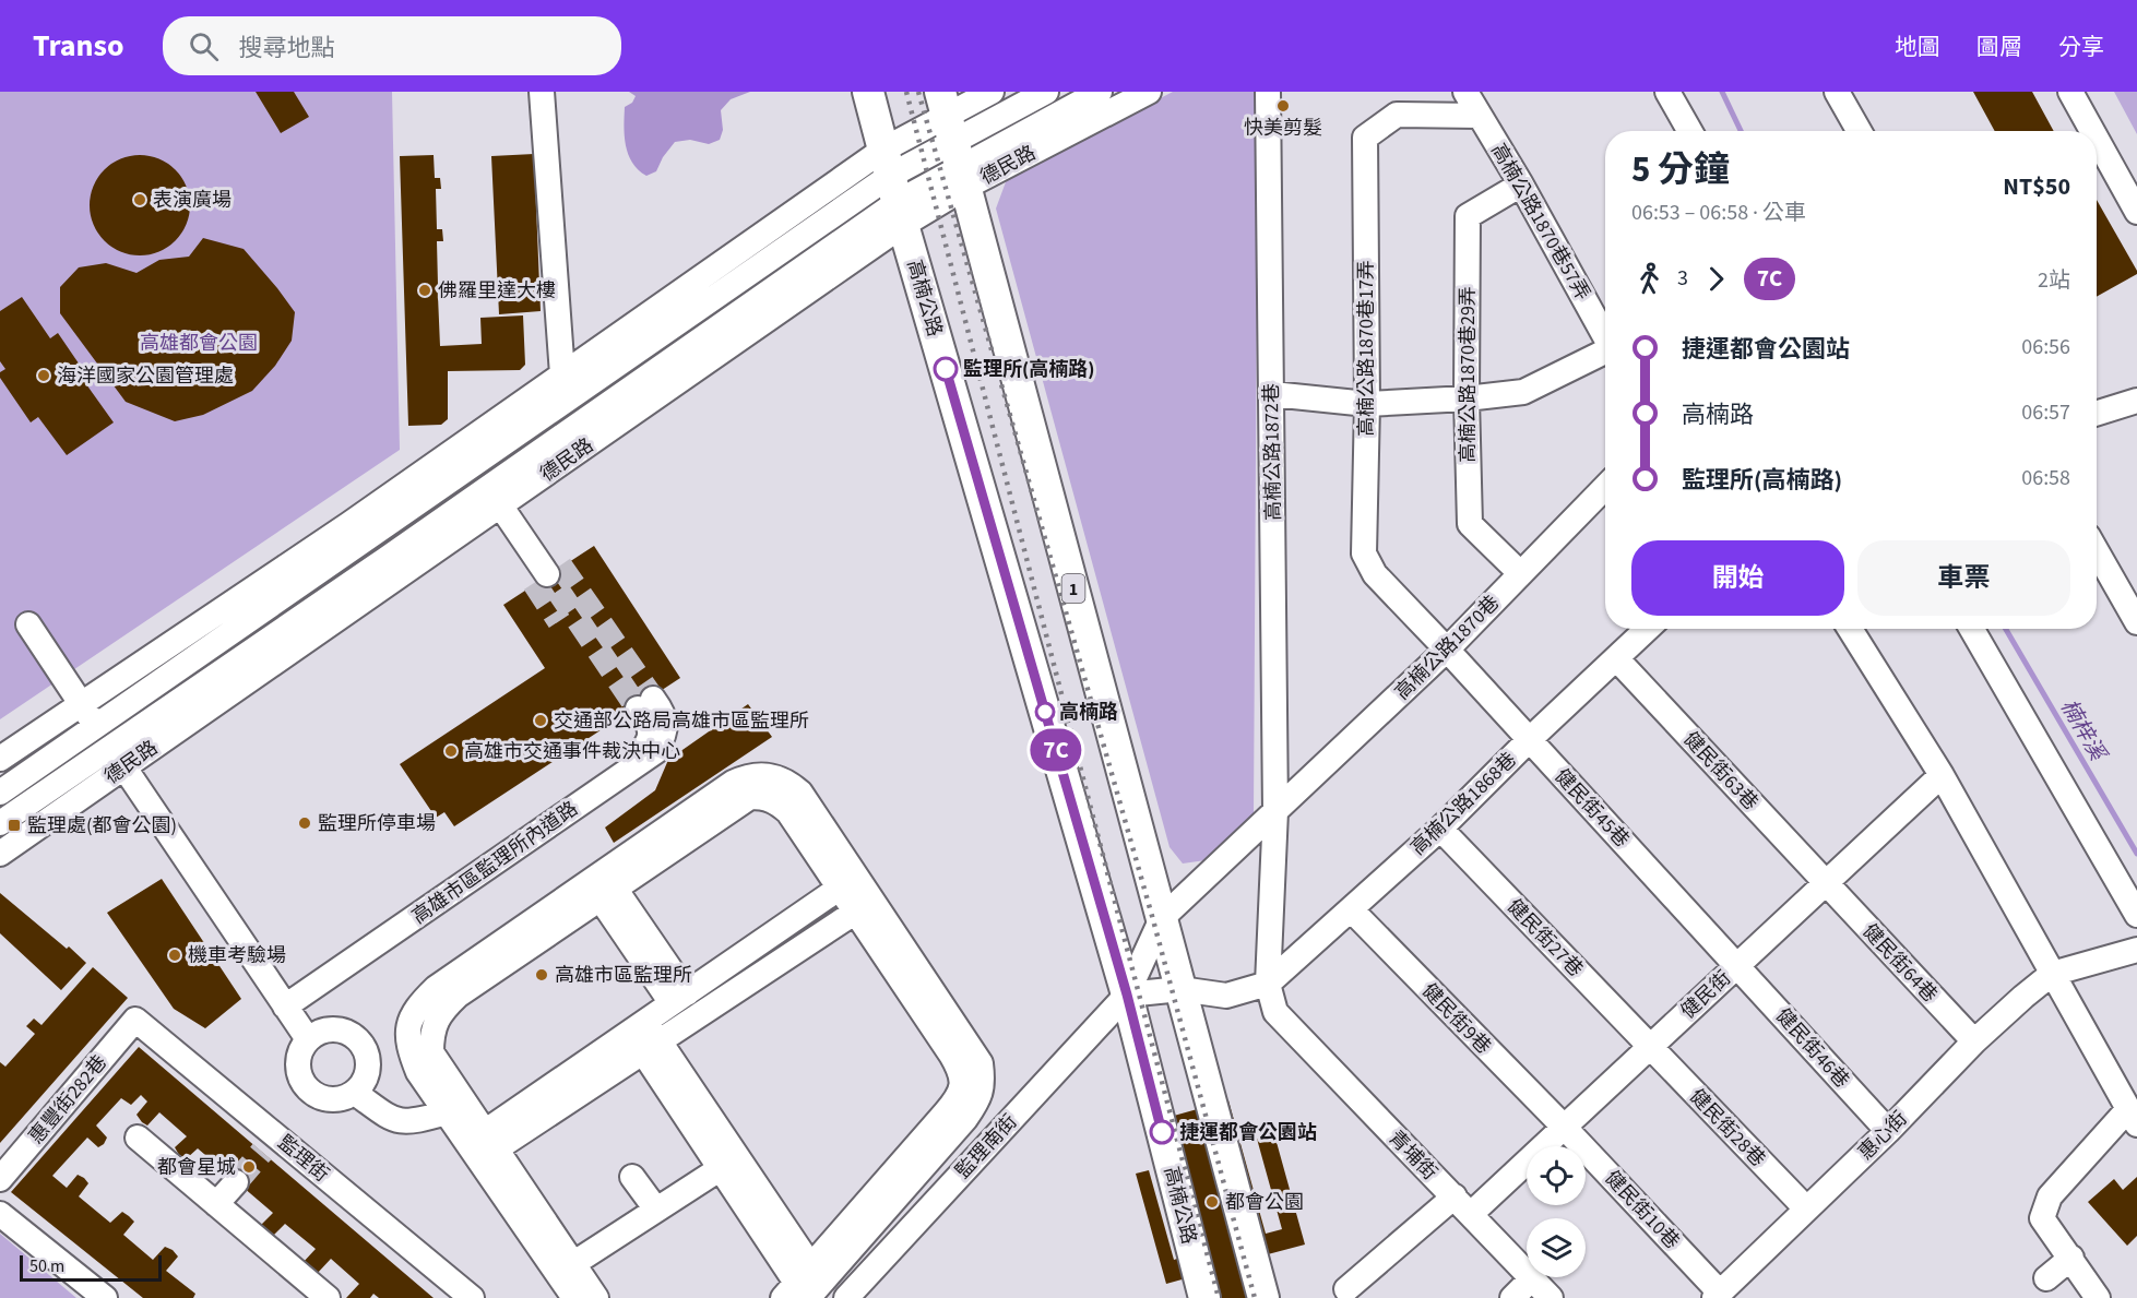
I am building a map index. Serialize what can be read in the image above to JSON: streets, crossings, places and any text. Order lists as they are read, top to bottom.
{
  "streets": {
    "main road": ["高楠公路", "1"],
    "street": [
      "德民路",
      "高楠公路1870巷57弄",
      "高楠公路1870巷17弄",
      "高楠公路1870巷29弄",
      "高楠公路1872巷",
      "高楠公路1870巷",
      "健民街63巷",
      "高楠公路1868巷",
      "健民街45巷",
      "高雄市區監理所內道路",
      "健民街27巷",
      "健民街64巷",
      "健民街",
      "健民街9巷",
      "健民街46巷",
      "惠豐街282巷",
      "健民街28巷",
      "惠心街",
      "監理南街",
      "青埔街",
      "監理街",
      "健民街10巷"
    ]
  },
  "crossings": [
    ["德民路", "高楠公路"],
    ["德民路", "1"],
    ["高楠公路1870巷57弄", "高楠公路1870巷17弄"],
    ["高楠公路1870巷57弄", "高楠公路1870巷29弄"],
    ["高楠公路", "監理南街"],
    ["高楠公路1870巷17弄", "高楠公路1870巷"],
    ["高楠公路1870巷17弄", "健民街45巷"],
    ["高楠公路1870巷29弄", "高楠公路1870巷"],
    ["高楠公路1872巷", "高楠公路1870巷"],
    ["高楠公路1872巷", "高楠公路1868巷"],
    ["高楠公路1872巷", "青埔街"],
    ["1", "高楠公路1870巷"],
    ["1", "監理南街"],
    ["高楠公路1870巷", "健民街45巷"],
    ["高楠公路1870巷", "監理南街"],
    ["健民街63巷", "高楠公路1868巷"],
    ["健民街63巷", "健民街64巷"],
    ["健民街63巷", "健民街"],
    ["高楠公路1868巷", "健民街45巷"],
    ["高楠公路1868巷", "健民街27巷"],
    ["高楠公路1868巷", "健民街9巷"],
    ["健民街45巷", "健民街"],
    ["健民街45巷", "健民街46巷"],
    ["健民街27巷", "健民街"],
    ["健民街27巷", "健民街28巷"],
    ["健民街64巷", "健民街"],
    ["健民街64巷", "惠心街"],
    ["健民街", "健民街9巷"],
    ["健民街", "健民街46巷"],
    ["健民街", "健民街28巷"],
    ["健民街", "青埔街"],
    ["健民街", "健民街10巷"],
    ["健民街9巷", "健民街10巷"],
    ["健民街46巷", "惠心街"],
    ["惠豐街282巷", "監理街"],
    ["健民街28巷", "惠心街"],
    ["惠心街", "健民街10巷"]
  ],
  "water": ["楠梓溪"],
  "parks": ["高雄都會公園"],
  "places": {
    "other": [
      "快美剪髮",
      "表演廣場",
      "佛羅里達大樓",
      "監理所(高楠路)",
      "海洋國家公園管理處",
      "高楠路",
      "交通部公路局高雄市區監理所",
      "高雄市交通事件裁決中心",
      "監理所停車場",
      "機車考驗場",
      "高雄市區監理所",
      "捷運都會公園站",
      "都會星城",
      "都會公園"
    ],
    "transit": ["監理處(都會公園)"]
  },
  "lines": ["bus line 7C"],
  "scale_bar": "50 m",
  "page": {
    "header": "Transo",
    "search": "搜尋地點",
    "nav": ["地圖", "圖層", "分享"],
    "on_map": "7C",
    "heading": ["5 分鐘", "06:53 – 06:58 · 公車", "NT$50"],
    "legs": ["3", "7C", "2站"],
    "list": [
      {
        "name": "捷運都會公園站",
        "value": "06:56"
      },
      {
        "name": "高楠路",
        "value": "06:57"
      },
      {
        "name": "監理所(高楠路)",
        "value": "06:58"
      }
    ],
    "buttons": ["開始", "車票"],
    "scale": "50 m"
  }
}
